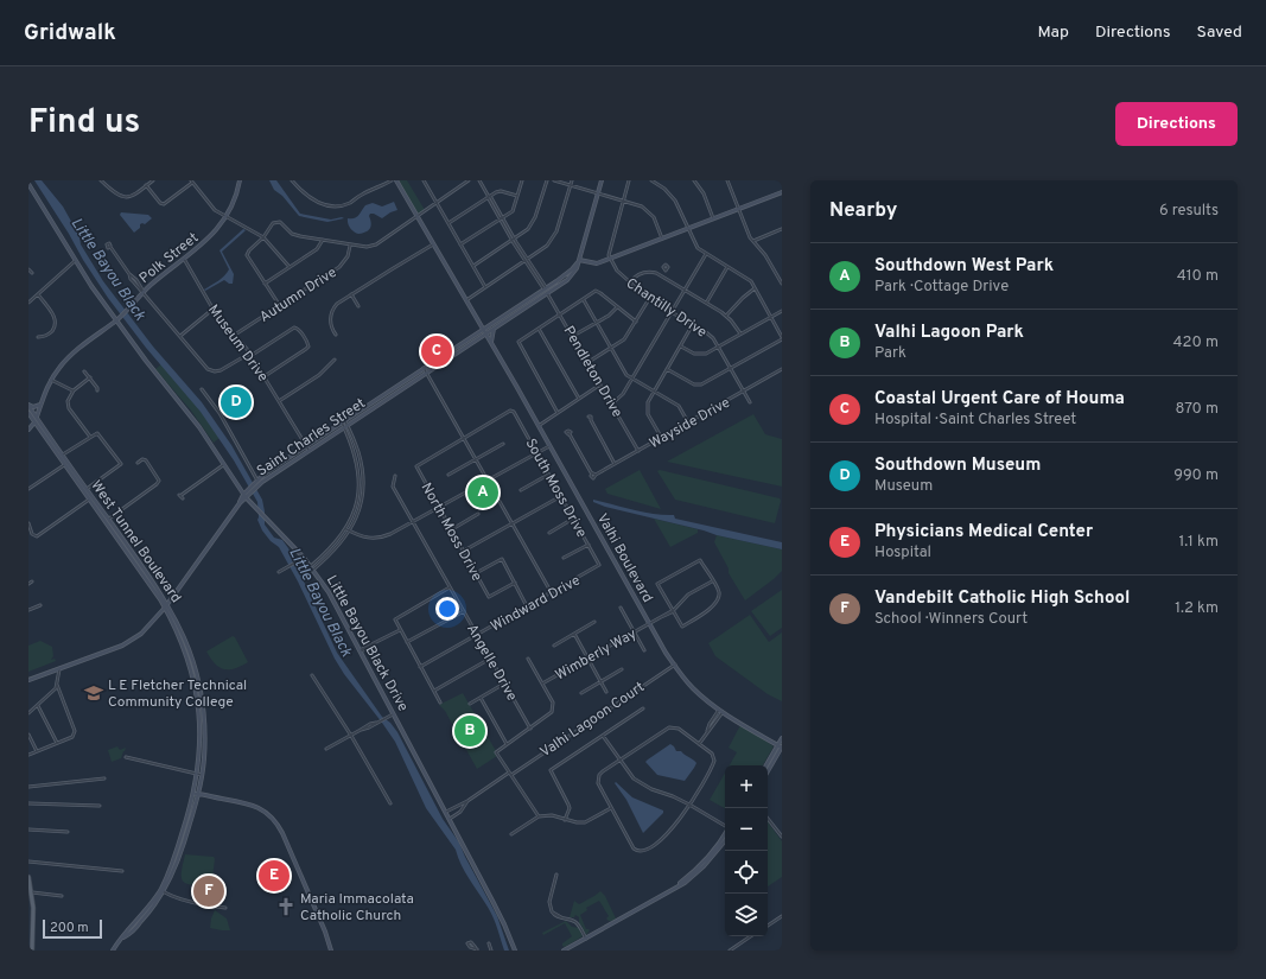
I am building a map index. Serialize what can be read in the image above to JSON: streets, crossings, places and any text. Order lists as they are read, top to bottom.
{
  "streets": {
    "street": [
      "Polk Street",
      "Autumn Drive",
      "Chantilly Drive",
      "Museum Drive",
      "Pendleton Drive",
      "Wayside Drive",
      "Saint Charles Street",
      "South Moss Drive",
      "North Moss Drive",
      "West Tunnel Boulevard",
      "Valhi Boulevard",
      "Windward Drive",
      "Little Bayou Black Drive",
      "Wimberly Way",
      "Angelle Drive",
      "Valhi Lagoon Court"
    ]
  },
  "crossings": [
    ["Polk Street", "Museum Drive"],
    ["Polk Street", "West Tunnel Boulevard"],
    ["Polk Street", "Little Bayou Black Drive"],
    ["Autumn Drive", "Museum Drive"],
    ["Chantilly Drive", "Wayside Drive"],
    ["Museum Drive", "Saint Charles Street"],
    ["Pendleton Drive", "Wayside Drive"],
    ["Pendleton Drive", "Saint Charles Street"],
    ["Saint Charles Street", "West Tunnel Boulevard"],
    ["Saint Charles Street", "Valhi Boulevard"],
    ["Saint Charles Street", "Little Bayou Black Drive"],
    ["South Moss Drive", "North Moss Drive"],
    ["South Moss Drive", "Windward Drive"],
    ["Valhi Boulevard", "Wimberly Way"],
    ["Valhi Boulevard", "Valhi Lagoon Court"],
    ["Windward Drive", "Angelle Drive"]
  ],
  "water": ["Little Bayou Black"],
  "places": {
    "school or university": ["L E Fletcher Technical Community College"],
    "church": ["Maria Immacolata Catholic Church"]
  },
  "scale_bar": "200 m",
  "page": {
    "header": "Gridwalk",
    "nav": ["Map", "Directions", "Saved"],
    "title": "Find us",
    "buttons": "Directions",
    "heading": ["Nearby", "6 results"],
    "list": [
      {
        "mark": "A",
        "name": "Southdown West Park",
        "note": "Park · Cottage Drive",
        "value": "410 m"
      },
      {
        "mark": "B",
        "name": "Valhi Lagoon Park",
        "note": "Park",
        "value": "420 m"
      },
      {
        "mark": "C",
        "name": "Coastal Urgent Care of Houma",
        "note": "Hospital · Saint Charles Street",
        "value": "870 m"
      },
      {
        "mark": "D",
        "name": "Southdown Museum",
        "note": "Museum",
        "value": "990 m"
      },
      {
        "mark": "E",
        "name": "Physicians Medical Center",
        "note": "Hospital",
        "value": "1.1 km"
      },
      {
        "mark": "F",
        "name": "Vandebilt Catholic High School",
        "note": "School · Winners Court",
        "value": "1.2 km"
      }
    ],
    "pins": [
      "C",
      "D",
      "A",
      "B",
      "E",
      "F"
    ],
    "map_buttons": ["+", "−"],
    "scale": "200 m"
  }
}
